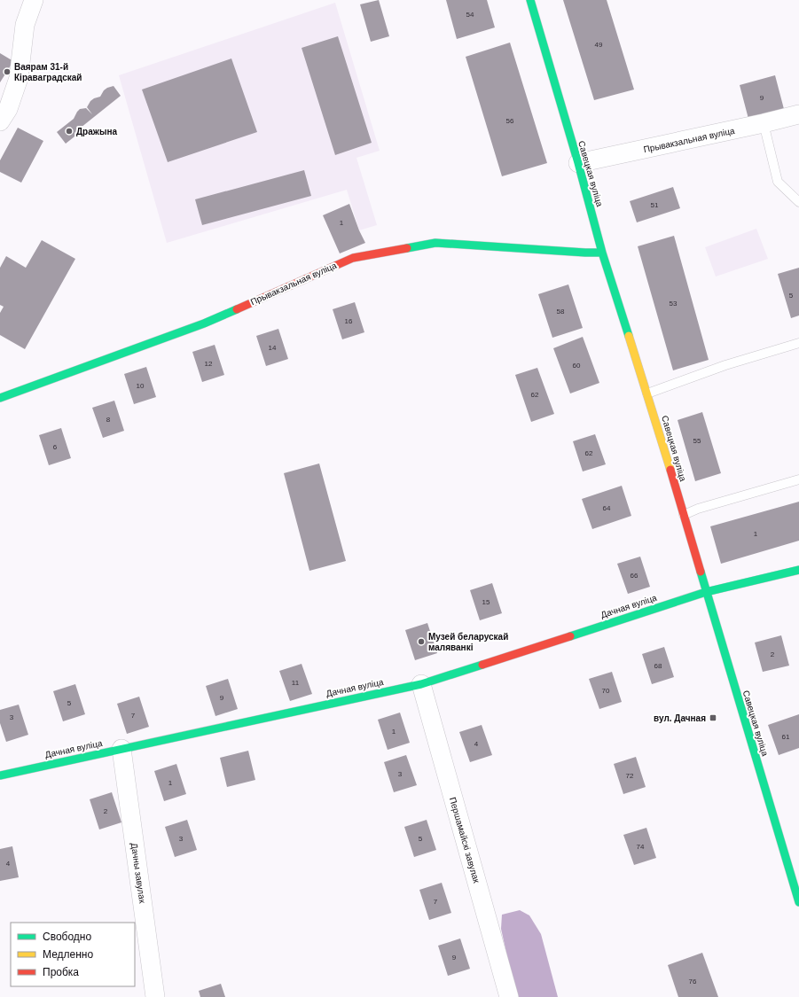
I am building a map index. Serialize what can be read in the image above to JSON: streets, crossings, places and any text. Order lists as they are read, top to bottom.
{
  "streets": {
    "street": [
      "Прывакзальная вуліца",
      "Савецкая вуліца",
      "Дачная вуліца",
      "Першамайскі завулак",
      "Дачны завулак"
    ]
  },
  "crossings": [
    ["Прывакзальная вуліца", "Савецкая вуліца"],
    ["Савецкая вуліца", "Дачная вуліца"],
    ["Дачная вуліца", "Першамайскі завулак"],
    ["Дачная вуліца", "Дачны завулак"]
  ],
  "places": {
    "other": ["Ваярам 31-й Кіраваградскай", "Дражына", "Музей беларускай маляванкі"],
    "transit": ["вул. Дачная"]
  },
  "house_numbers": [
    "54",
    "49",
    "9",
    "56",
    "51",
    "1",
    "5",
    "53",
    "58",
    "16",
    "14",
    "12",
    "60",
    "10",
    "62",
    "8",
    "55",
    "6",
    "62",
    "64",
    "1",
    "66",
    "15",
    "2",
    "68",
    "11",
    "70",
    "9",
    "5",
    "7",
    "3",
    "1",
    "61",
    "4",
    "3",
    "72",
    "1",
    "2",
    "3",
    "5",
    "74",
    "4",
    "7",
    "9",
    "76"
  ],
  "legend": ["Свободно", "Медленно", "Пробка"]
}
